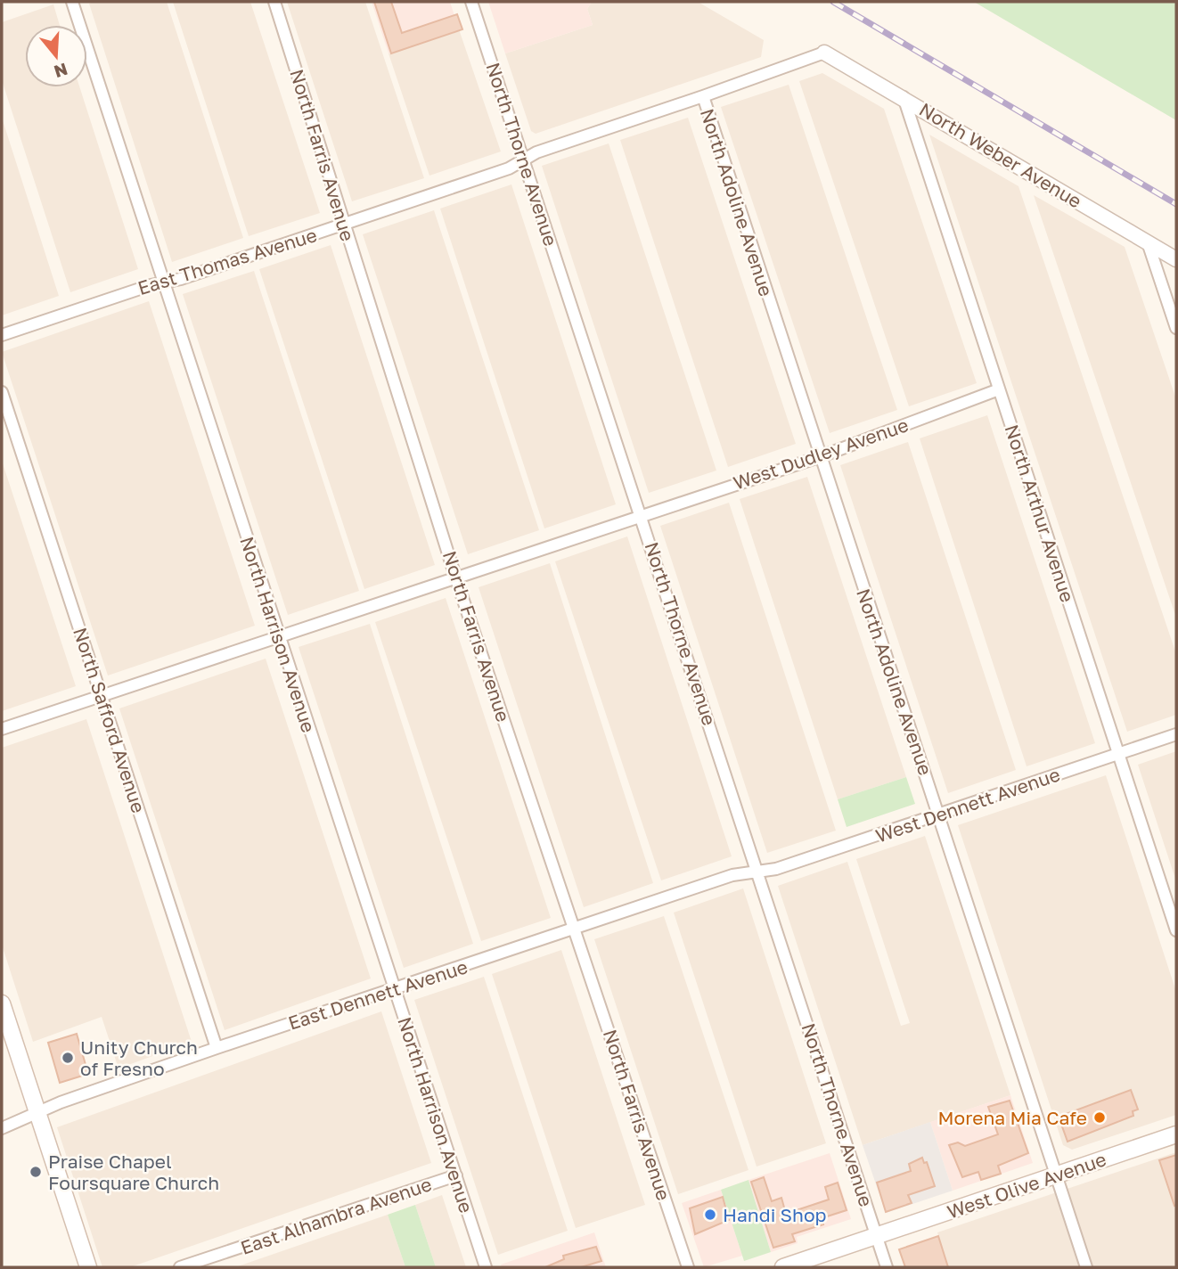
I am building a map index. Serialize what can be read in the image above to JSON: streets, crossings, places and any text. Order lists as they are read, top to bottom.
{
  "streets": {
    "main road": ["West Olive Avenue"],
    "street": [
      "North Thorne Avenue",
      "North Farris Avenue",
      "North Weber Avenue",
      "North Adoline Avenue",
      "East Thomas Avenue",
      "West Dudley Avenue",
      "North Arthur Avenue",
      "North Harrison Avenue",
      "North Safford Avenue",
      "West Dennett Avenue",
      "East Dennett Avenue",
      "East Alhambra Avenue"
    ]
  },
  "crossings": [
    ["North Thorne Avenue", "East Thomas Avenue"],
    ["North Thorne Avenue", "West Dudley Avenue"],
    ["North Thorne Avenue", "West Dennett Avenue"],
    ["North Thorne Avenue", "East Dennett Avenue"],
    ["North Thorne Avenue", "West Olive Avenue"],
    ["North Farris Avenue", "East Thomas Avenue"],
    ["North Farris Avenue", "West Dudley Avenue"],
    ["North Farris Avenue", "East Dennett Avenue"],
    ["North Weber Avenue", "East Thomas Avenue"],
    ["North Weber Avenue", "North Arthur Avenue"],
    ["North Adoline Avenue", "East Thomas Avenue"],
    ["North Adoline Avenue", "West Dudley Avenue"],
    ["North Adoline Avenue", "West Dennett Avenue"],
    ["North Adoline Avenue", "West Olive Avenue"],
    ["East Thomas Avenue", "North Harrison Avenue"],
    ["West Dudley Avenue", "North Arthur Avenue"],
    ["West Dudley Avenue", "North Harrison Avenue"],
    ["West Dudley Avenue", "North Safford Avenue"],
    ["North Arthur Avenue", "West Dennett Avenue"],
    ["North Harrison Avenue", "East Dennett Avenue"],
    ["North Harrison Avenue", "East Alhambra Avenue"],
    ["North Safford Avenue", "East Dennett Avenue"],
    ["West Dennett Avenue", "East Dennett Avenue"]
  ],
  "places": [
    "Unity Church of Fresno",
    "Morena Mia Cafe",
    "Praise Chapel Foursquare Church",
    "Handi Shop"
  ],
  "north": "bottom"
}
